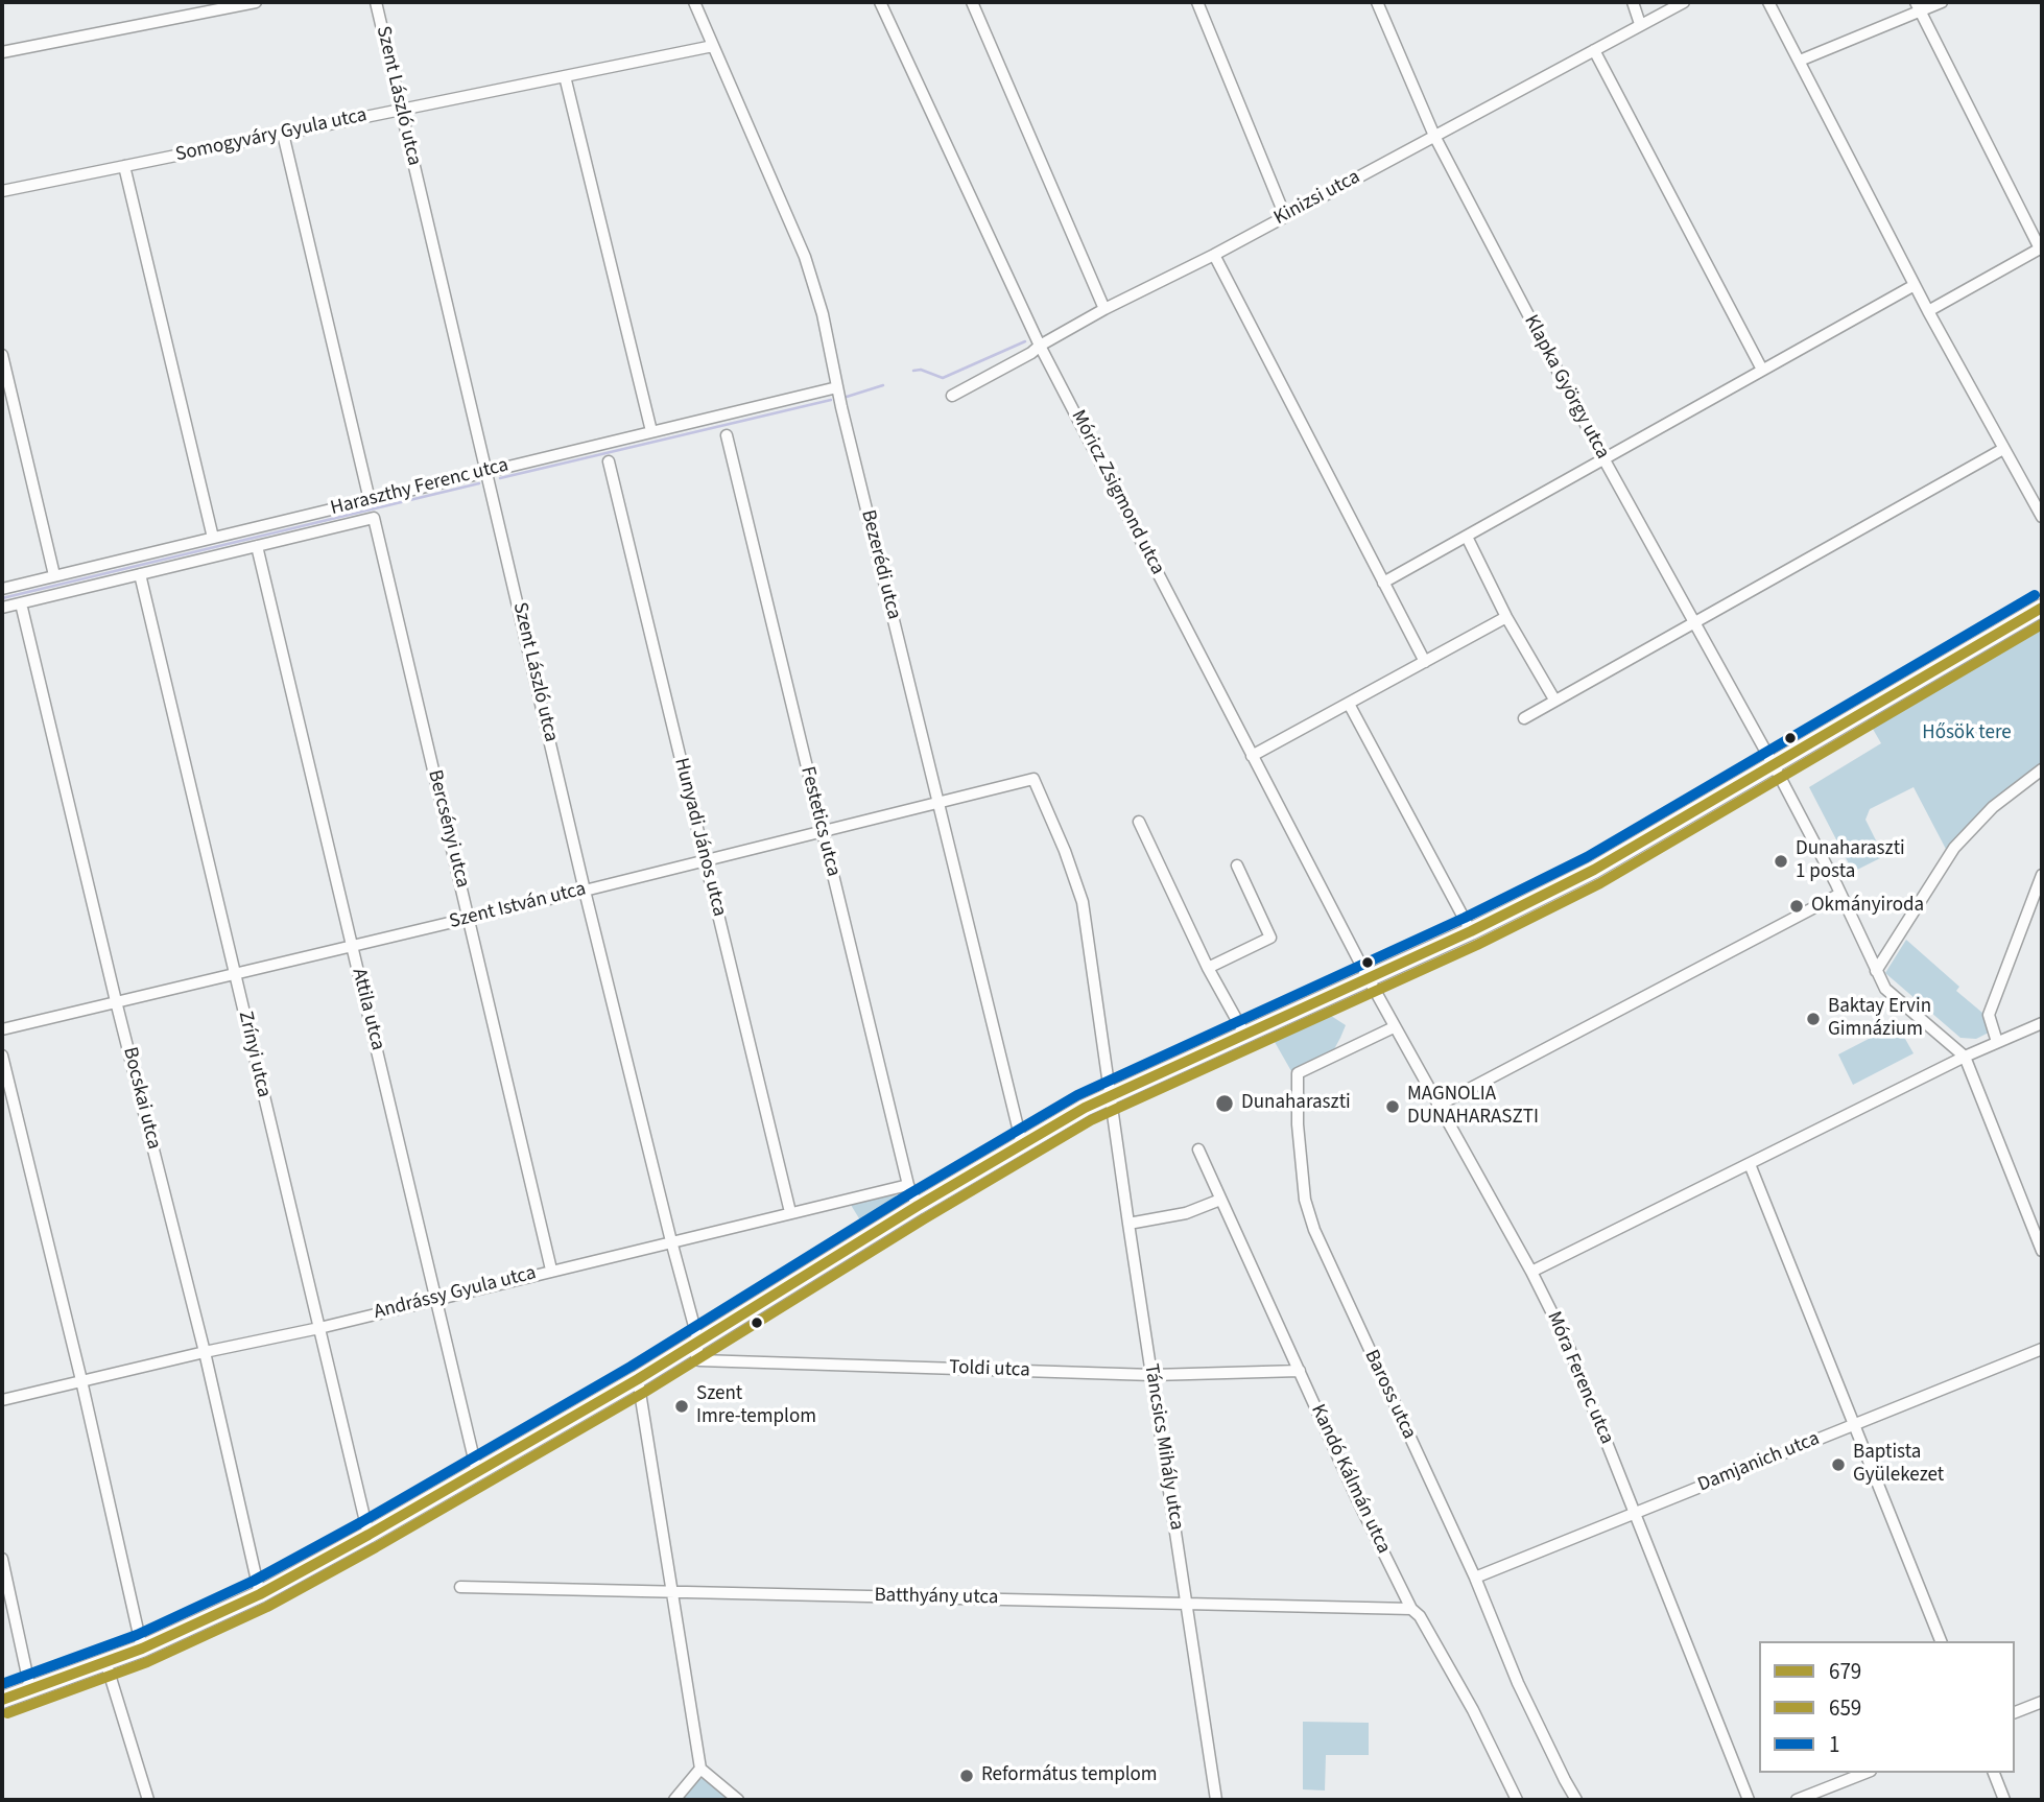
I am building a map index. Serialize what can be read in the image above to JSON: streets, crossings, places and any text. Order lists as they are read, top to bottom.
{
  "streets": {
    "street": [
      "Szent László utca",
      "Somogyváry Gyula utca",
      "Kinizsi utca",
      "Klapka György utca",
      "Haraszthy Ferenc utca",
      "Móricz Zsigmond utca",
      "Bezerédi utca",
      "Festetics utca",
      "Bercsényi utca",
      "Hunyadi János utca",
      "Szent István utca",
      "Attila utca",
      "Zrínyi utca",
      "Bocskai utca",
      "Andrássy Gyula utca",
      "Toldi utca",
      "Móra Ferenc utca",
      "Baross utca",
      "Táncsics Mihály utca",
      "Damjanich utca",
      "Kandó Kálmán utca",
      "Batthyány utca"
    ]
  },
  "crossings": [
    ["Szent László utca", "Somogyváry Gyula utca"],
    ["Szent László utca", "Haraszthy Ferenc utca"],
    ["Szent László utca", "Szent István utca"],
    ["Szent László utca", "Andrássy Gyula utca"],
    ["Szent László utca", "Toldi utca"],
    ["Somogyváry Gyula utca", "Bezerédi utca"],
    ["Kinizsi utca", "Klapka György utca"],
    ["Kinizsi utca", "Móricz Zsigmond utca"],
    ["Haraszthy Ferenc utca", "Bezerédi utca"],
    ["Móricz Zsigmond utca", "Móra Ferenc utca"],
    ["Bezerédi utca", "Szent István utca"],
    ["Festetics utca", "Szent István utca"],
    ["Festetics utca", "Andrássy Gyula utca"],
    ["Bercsényi utca", "Szent István utca"],
    ["Bercsényi utca", "Attila utca"],
    ["Bercsényi utca", "Andrássy Gyula utca"],
    ["Hunyadi János utca", "Szent István utca"],
    ["Hunyadi János utca", "Andrássy Gyula utca"],
    ["Szent István utca", "Attila utca"],
    ["Szent István utca", "Zrínyi utca"],
    ["Szent István utca", "Bocskai utca"],
    ["Szent István utca", "Táncsics Mihály utca"],
    ["Attila utca", "Andrássy Gyula utca"],
    ["Zrínyi utca", "Andrássy Gyula utca"],
    ["Bocskai utca", "Andrássy Gyula utca"],
    ["Toldi utca", "Táncsics Mihály utca"],
    ["Toldi utca", "Kandó Kálmán utca"],
    ["Móra Ferenc utca", "Baross utca"],
    ["Móra Ferenc utca", "Damjanich utca"],
    ["Baross utca", "Damjanich utca"],
    ["Táncsics Mihály utca", "Batthyány utca"],
    ["Kandó Kálmán utca", "Batthyány utca"]
  ],
  "parks": ["Hősök tere"],
  "places": [
    "Dunaharaszti 1 posta",
    "Okmányiroda",
    "Baktay Ervin Gimnázium",
    "Dunaharaszti",
    "MAGNOLIA DUNAHARASZTI",
    "Szent Imre-templom",
    "Baptista Gyülekezet",
    "Református templom"
  ],
  "lines": ["transit line 1", "transit line 679", "transit line 659"],
  "legend": ["679", "659", "1"]
}
